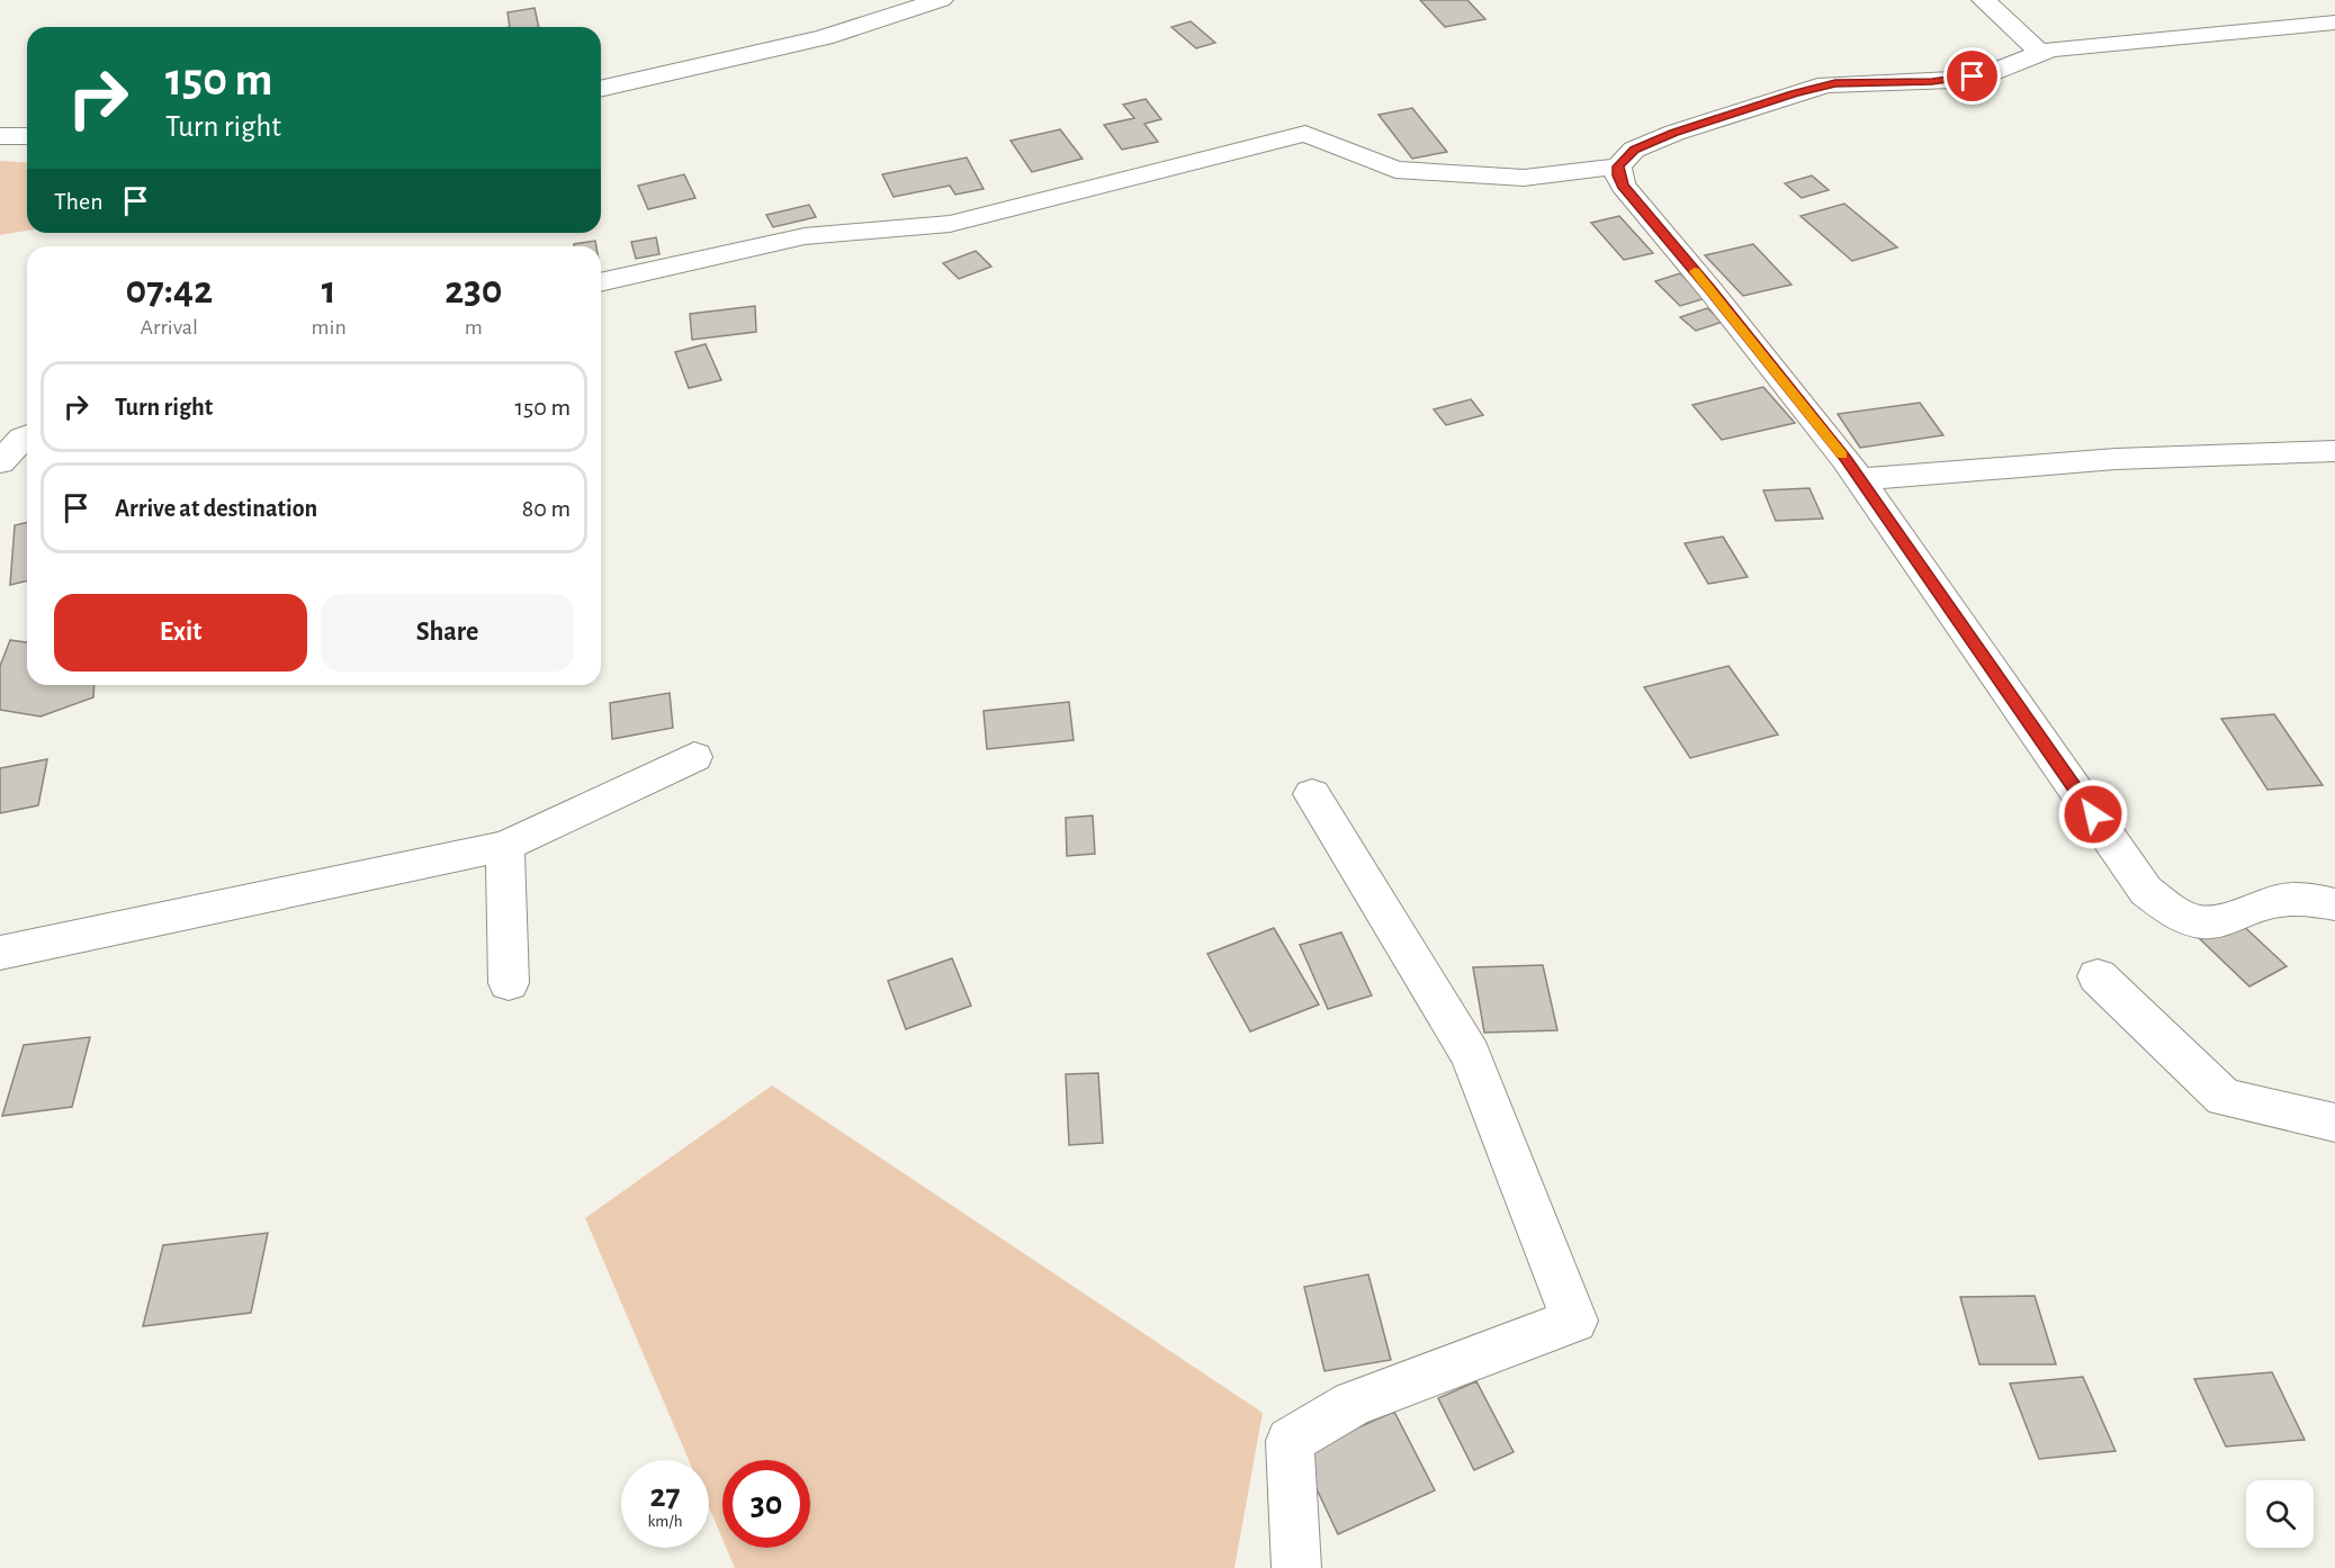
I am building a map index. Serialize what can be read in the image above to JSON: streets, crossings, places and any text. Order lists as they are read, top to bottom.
{
  "page": {
    "turn": ["150 m", "Turn right"],
    "then": "Then",
    "eta": [
      "07:42",
      "Arrival",
      "1",
      "min",
      "230",
      "m"
    ],
    "list": [
      {
        "name": "Turn right",
        "value": "150 m"
      },
      {
        "name": "Arrive at destination",
        "value": "80 m"
      }
    ],
    "buttons": ["Exit", "Share"],
    "speed": "27 km/h",
    "limit": "30"
  }
}
